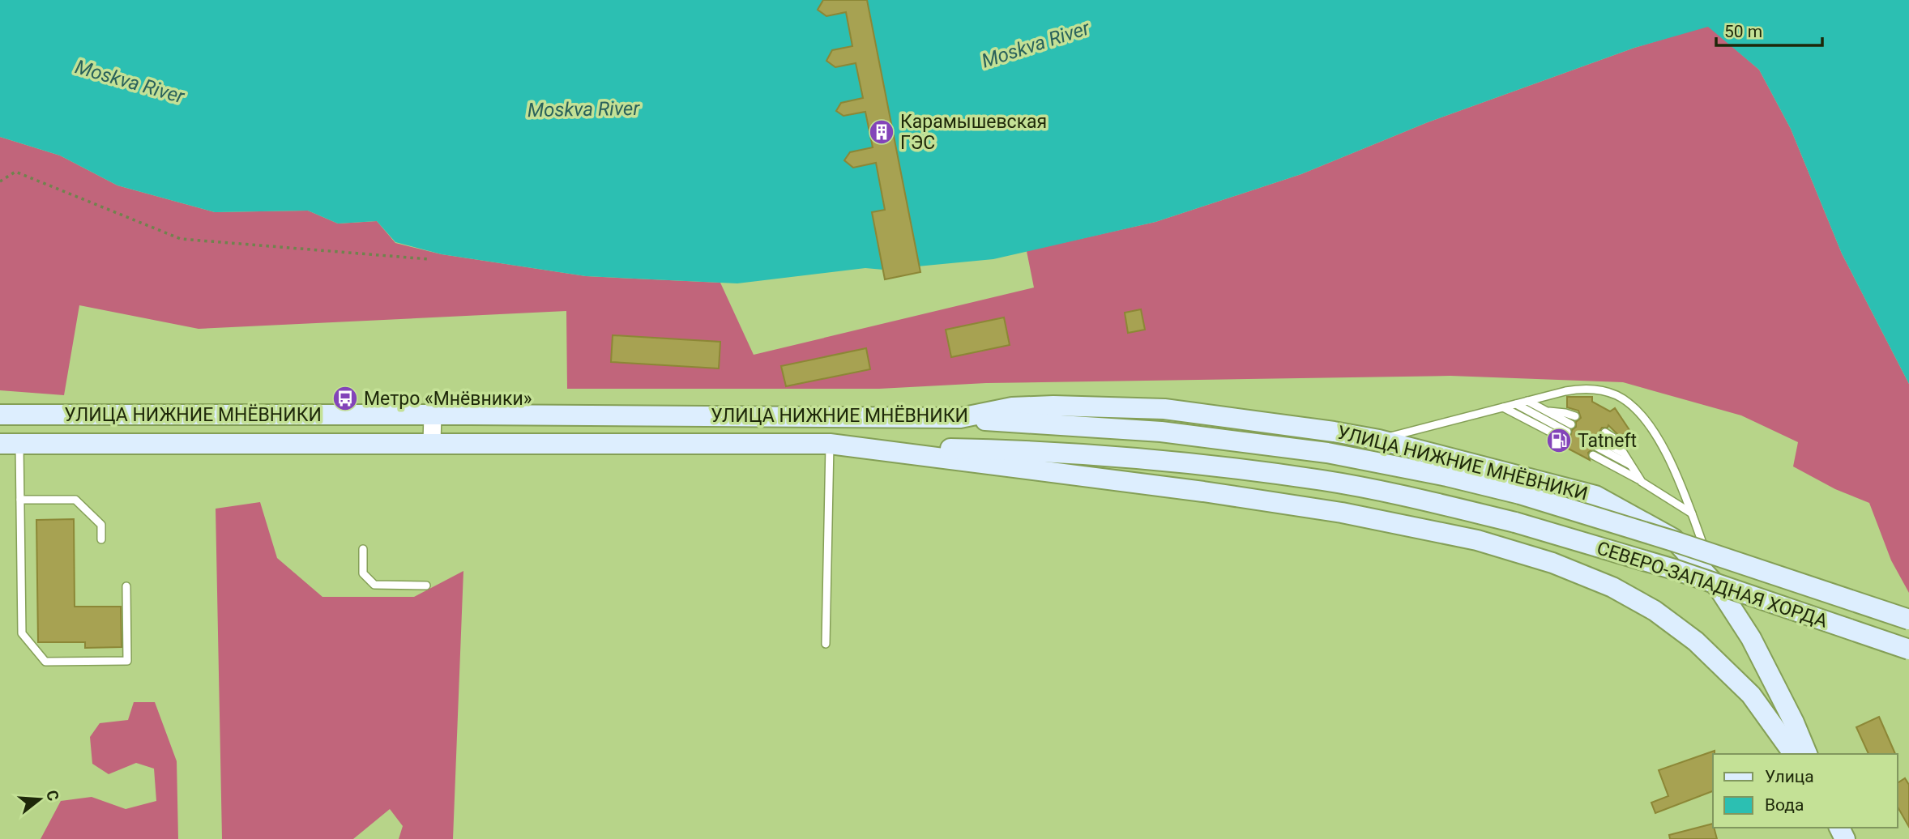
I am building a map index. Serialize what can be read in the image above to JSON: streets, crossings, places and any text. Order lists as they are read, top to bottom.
{
  "streets": {
    "main road": ["УЛИЦА НИЖНИЕ МНЁВНИКИ", "СЕВЕРО-ЗАПАДНАЯ ХОРДА"]
  },
  "crossings": [
    ["УЛИЦА НИЖНИЕ МНЁВНИКИ", "СЕВЕРО-ЗАПАДНАЯ ХОРДА"]
  ],
  "water": ["Moskva River"],
  "places": {
    "building": ["Карамышевская ГЭС"],
    "bus stop": ["Метро «Мнёвники»"],
    "fuel station": ["Tatneft"]
  },
  "legend": ["Улица", "Вода"],
  "scale_bar": "50 m",
  "north": "right"
}
